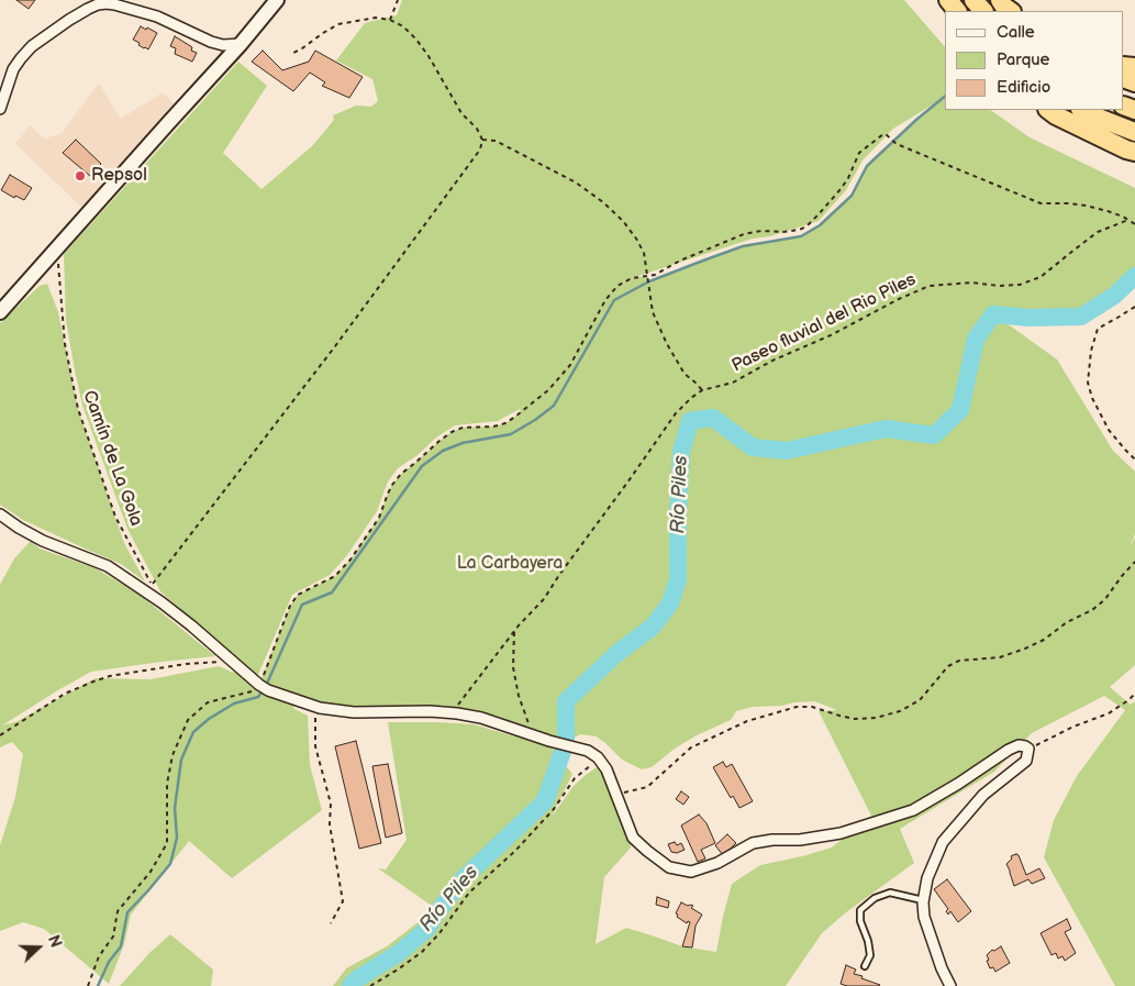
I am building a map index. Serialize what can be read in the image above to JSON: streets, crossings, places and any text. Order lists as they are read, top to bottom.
{
  "streets": {
    "path": ["Paseo fluvial del Rio Piles", "Camín de La Gola"]
  },
  "water": ["Río Piles"],
  "parks": ["La Carbayera"],
  "places": ["Repsol"],
  "legend": ["Calle", "Parque", "Edificio"],
  "north": "right"
}
